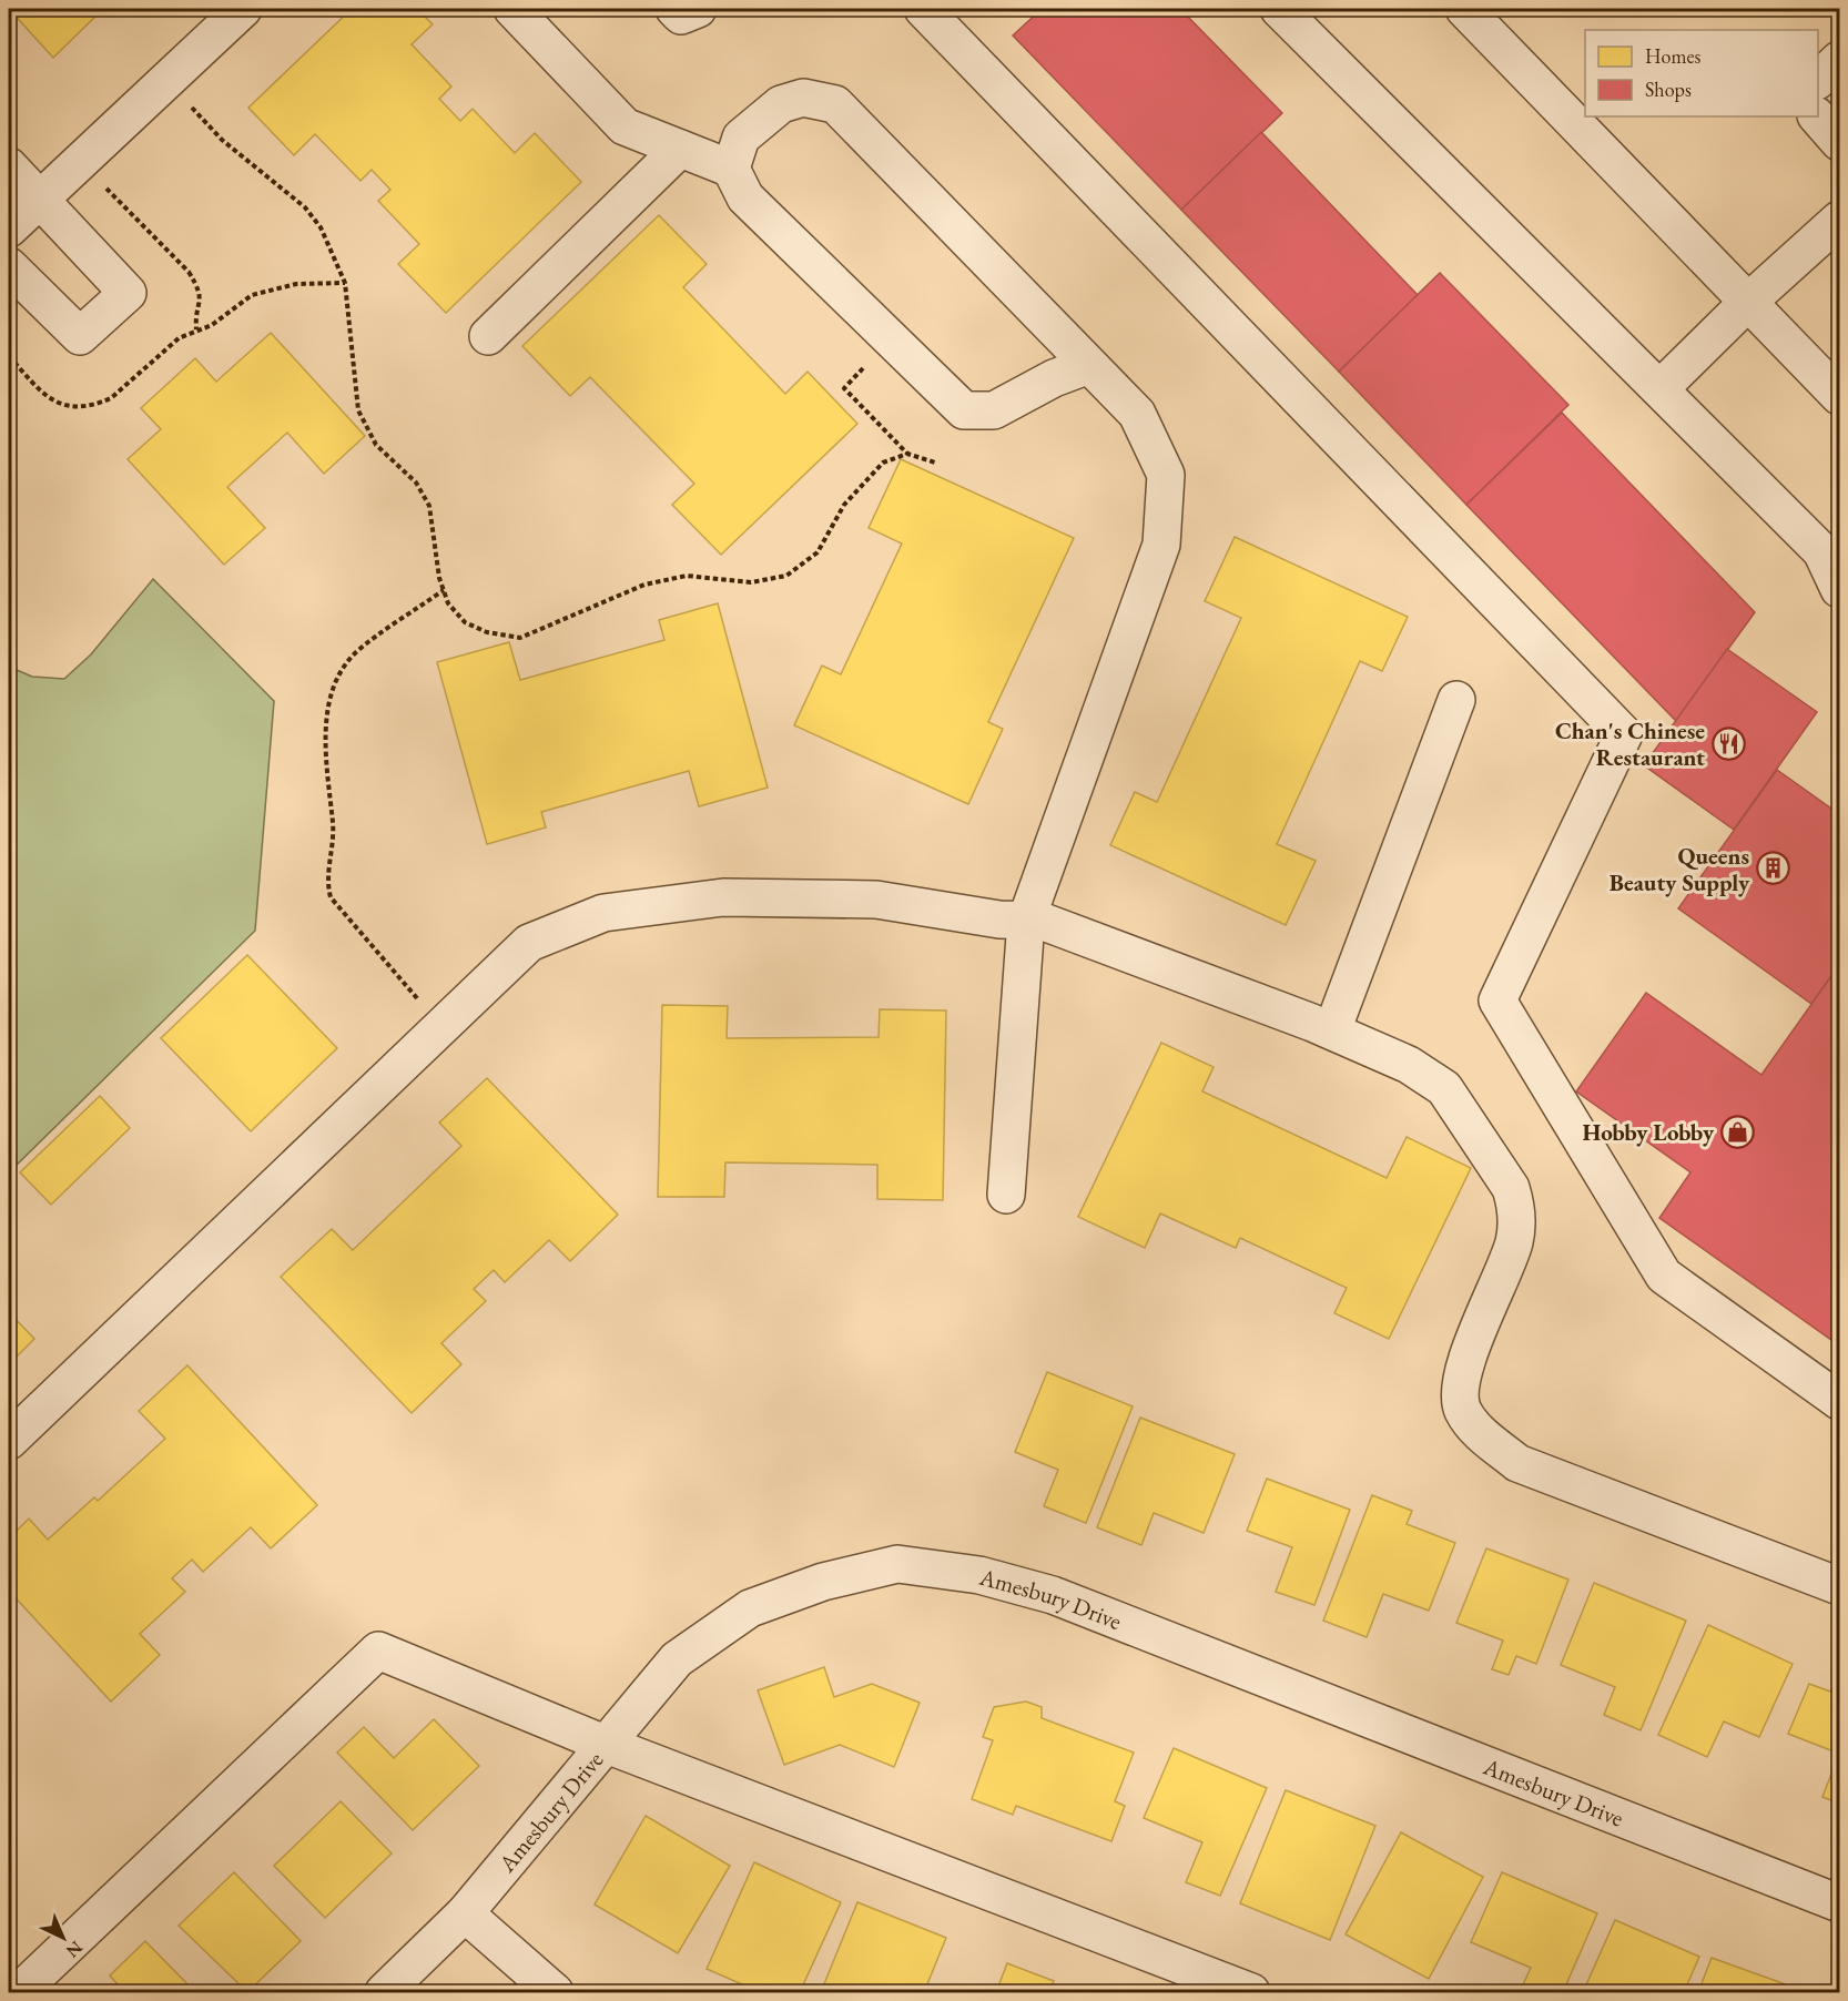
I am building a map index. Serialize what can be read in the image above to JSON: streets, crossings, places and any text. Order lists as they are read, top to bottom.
{
  "streets": {
    "street": ["Amesbury Drive"]
  },
  "places": {
    "restaurant": ["Chan's Chinese Restaurant"],
    "building": ["Queens Beauty Supply"],
    "shop": ["Hobby Lobby"]
  },
  "legend": ["Homes", "Shops"],
  "north": "bottom right"
}
